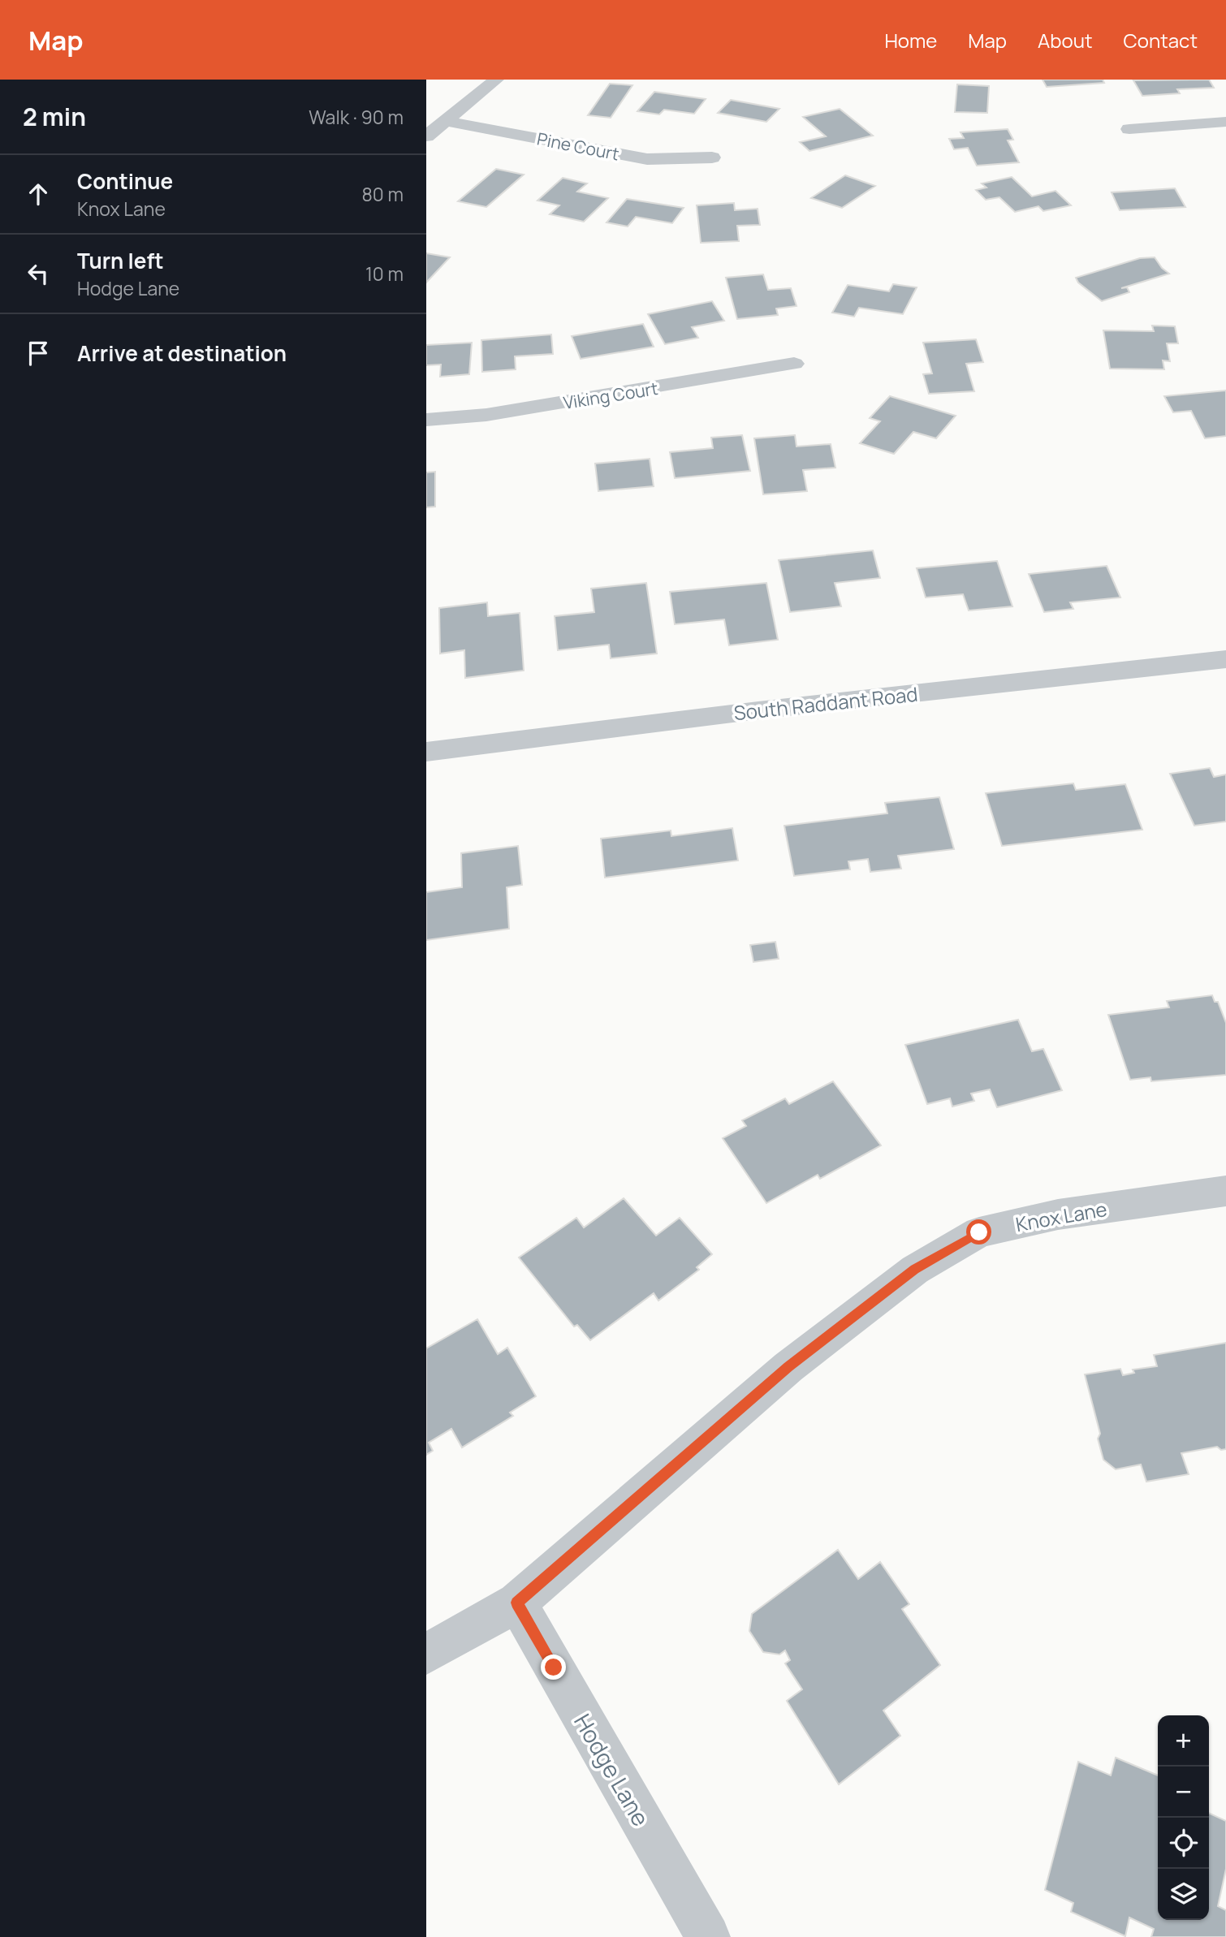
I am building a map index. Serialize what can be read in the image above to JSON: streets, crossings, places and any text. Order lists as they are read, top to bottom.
{
  "streets": {
    "street": [
      "Pine Court",
      "Viking Court",
      "South Raddant Road",
      "Knox Lane",
      "Hodge Lane"
    ]
  },
  "crossings": [
    ["Knox Lane", "Hodge Lane"]
  ],
  "page": {
    "header": "Map",
    "nav": [
      "Home",
      "Map",
      "About",
      "Contact"
    ],
    "heading": ["2 min", "Walk · 90 m"],
    "list": [
      ["Continue", "Knox Lane", "80 m"],
      ["Turn left", "Hodge Lane", "10 m"],
      "Arrive at destination"
    ],
    "map_buttons": ["+", "−"]
  }
}
